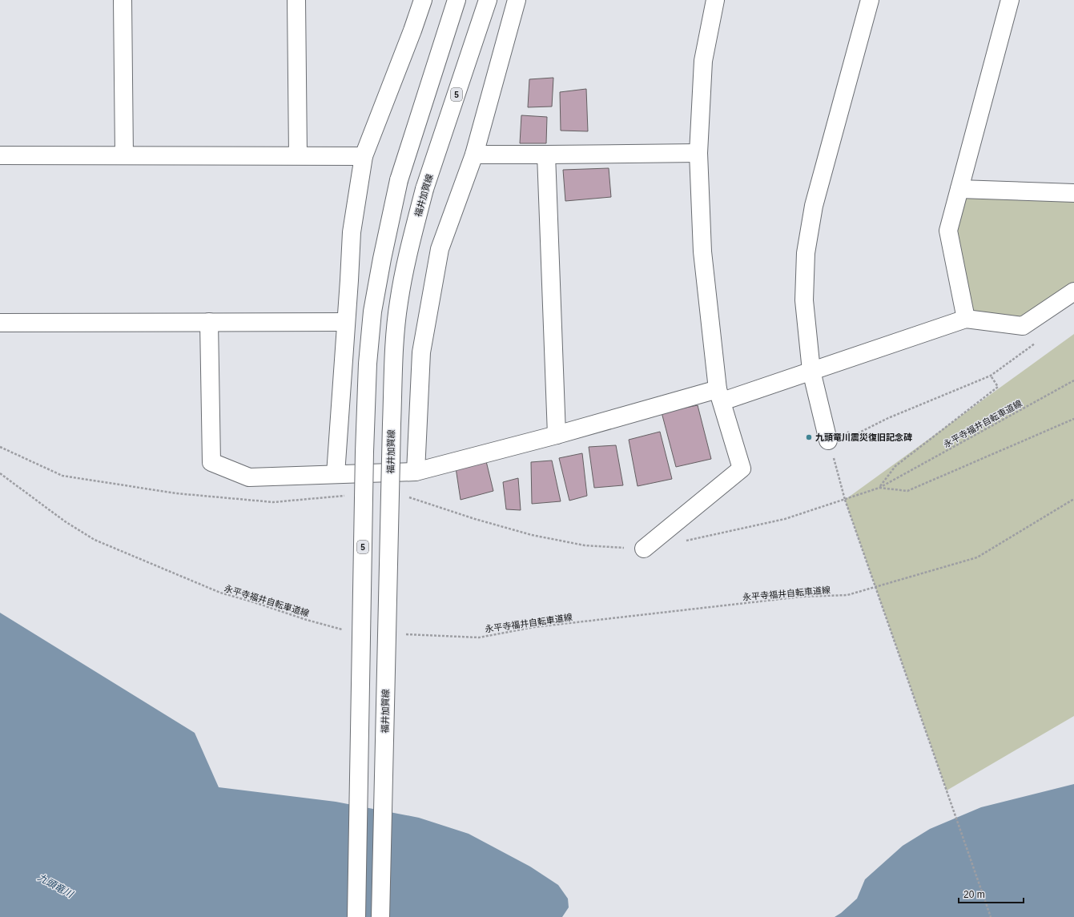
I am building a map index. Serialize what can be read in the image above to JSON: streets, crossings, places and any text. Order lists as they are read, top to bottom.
{
  "streets": {
    "street": ["5", "福井加賀線"],
    "path": ["永平寺福井自転車道線"]
  },
  "water": ["九頭竜川"],
  "places": ["九頭竜川震災復旧記念碑"],
  "scale_bar": "20 m"
}
